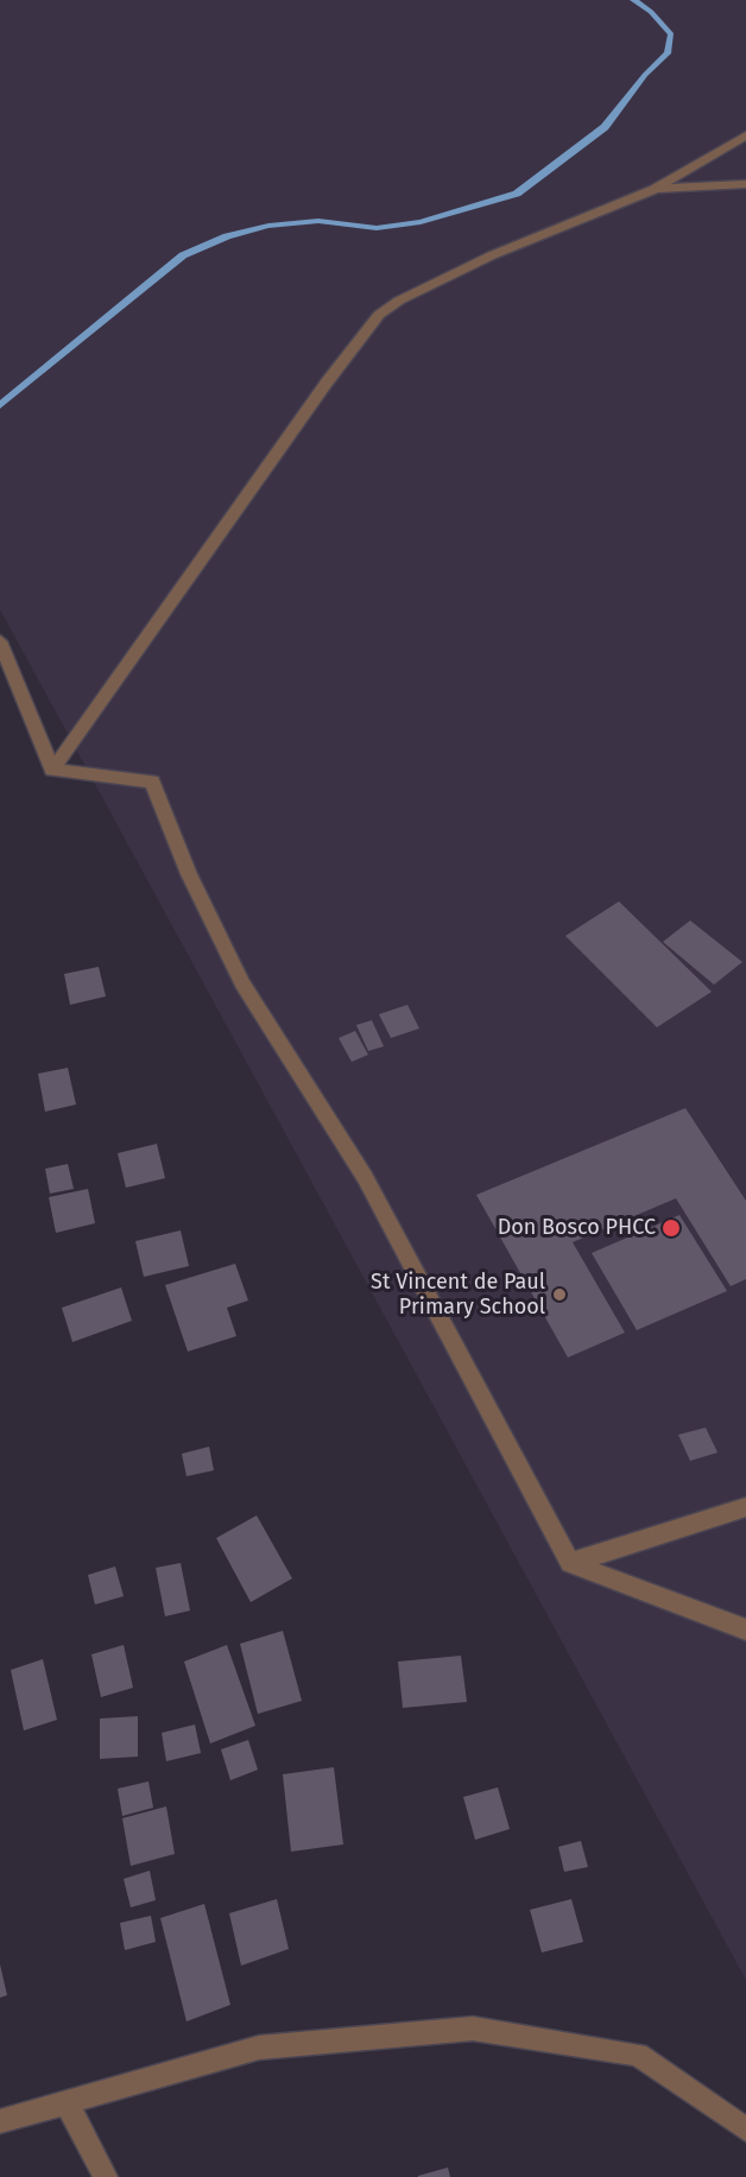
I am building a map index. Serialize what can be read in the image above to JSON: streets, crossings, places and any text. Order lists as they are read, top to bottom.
{
  "places": ["Don Bosco PHCC", "St Vincent de Paul Primary School"]
}
